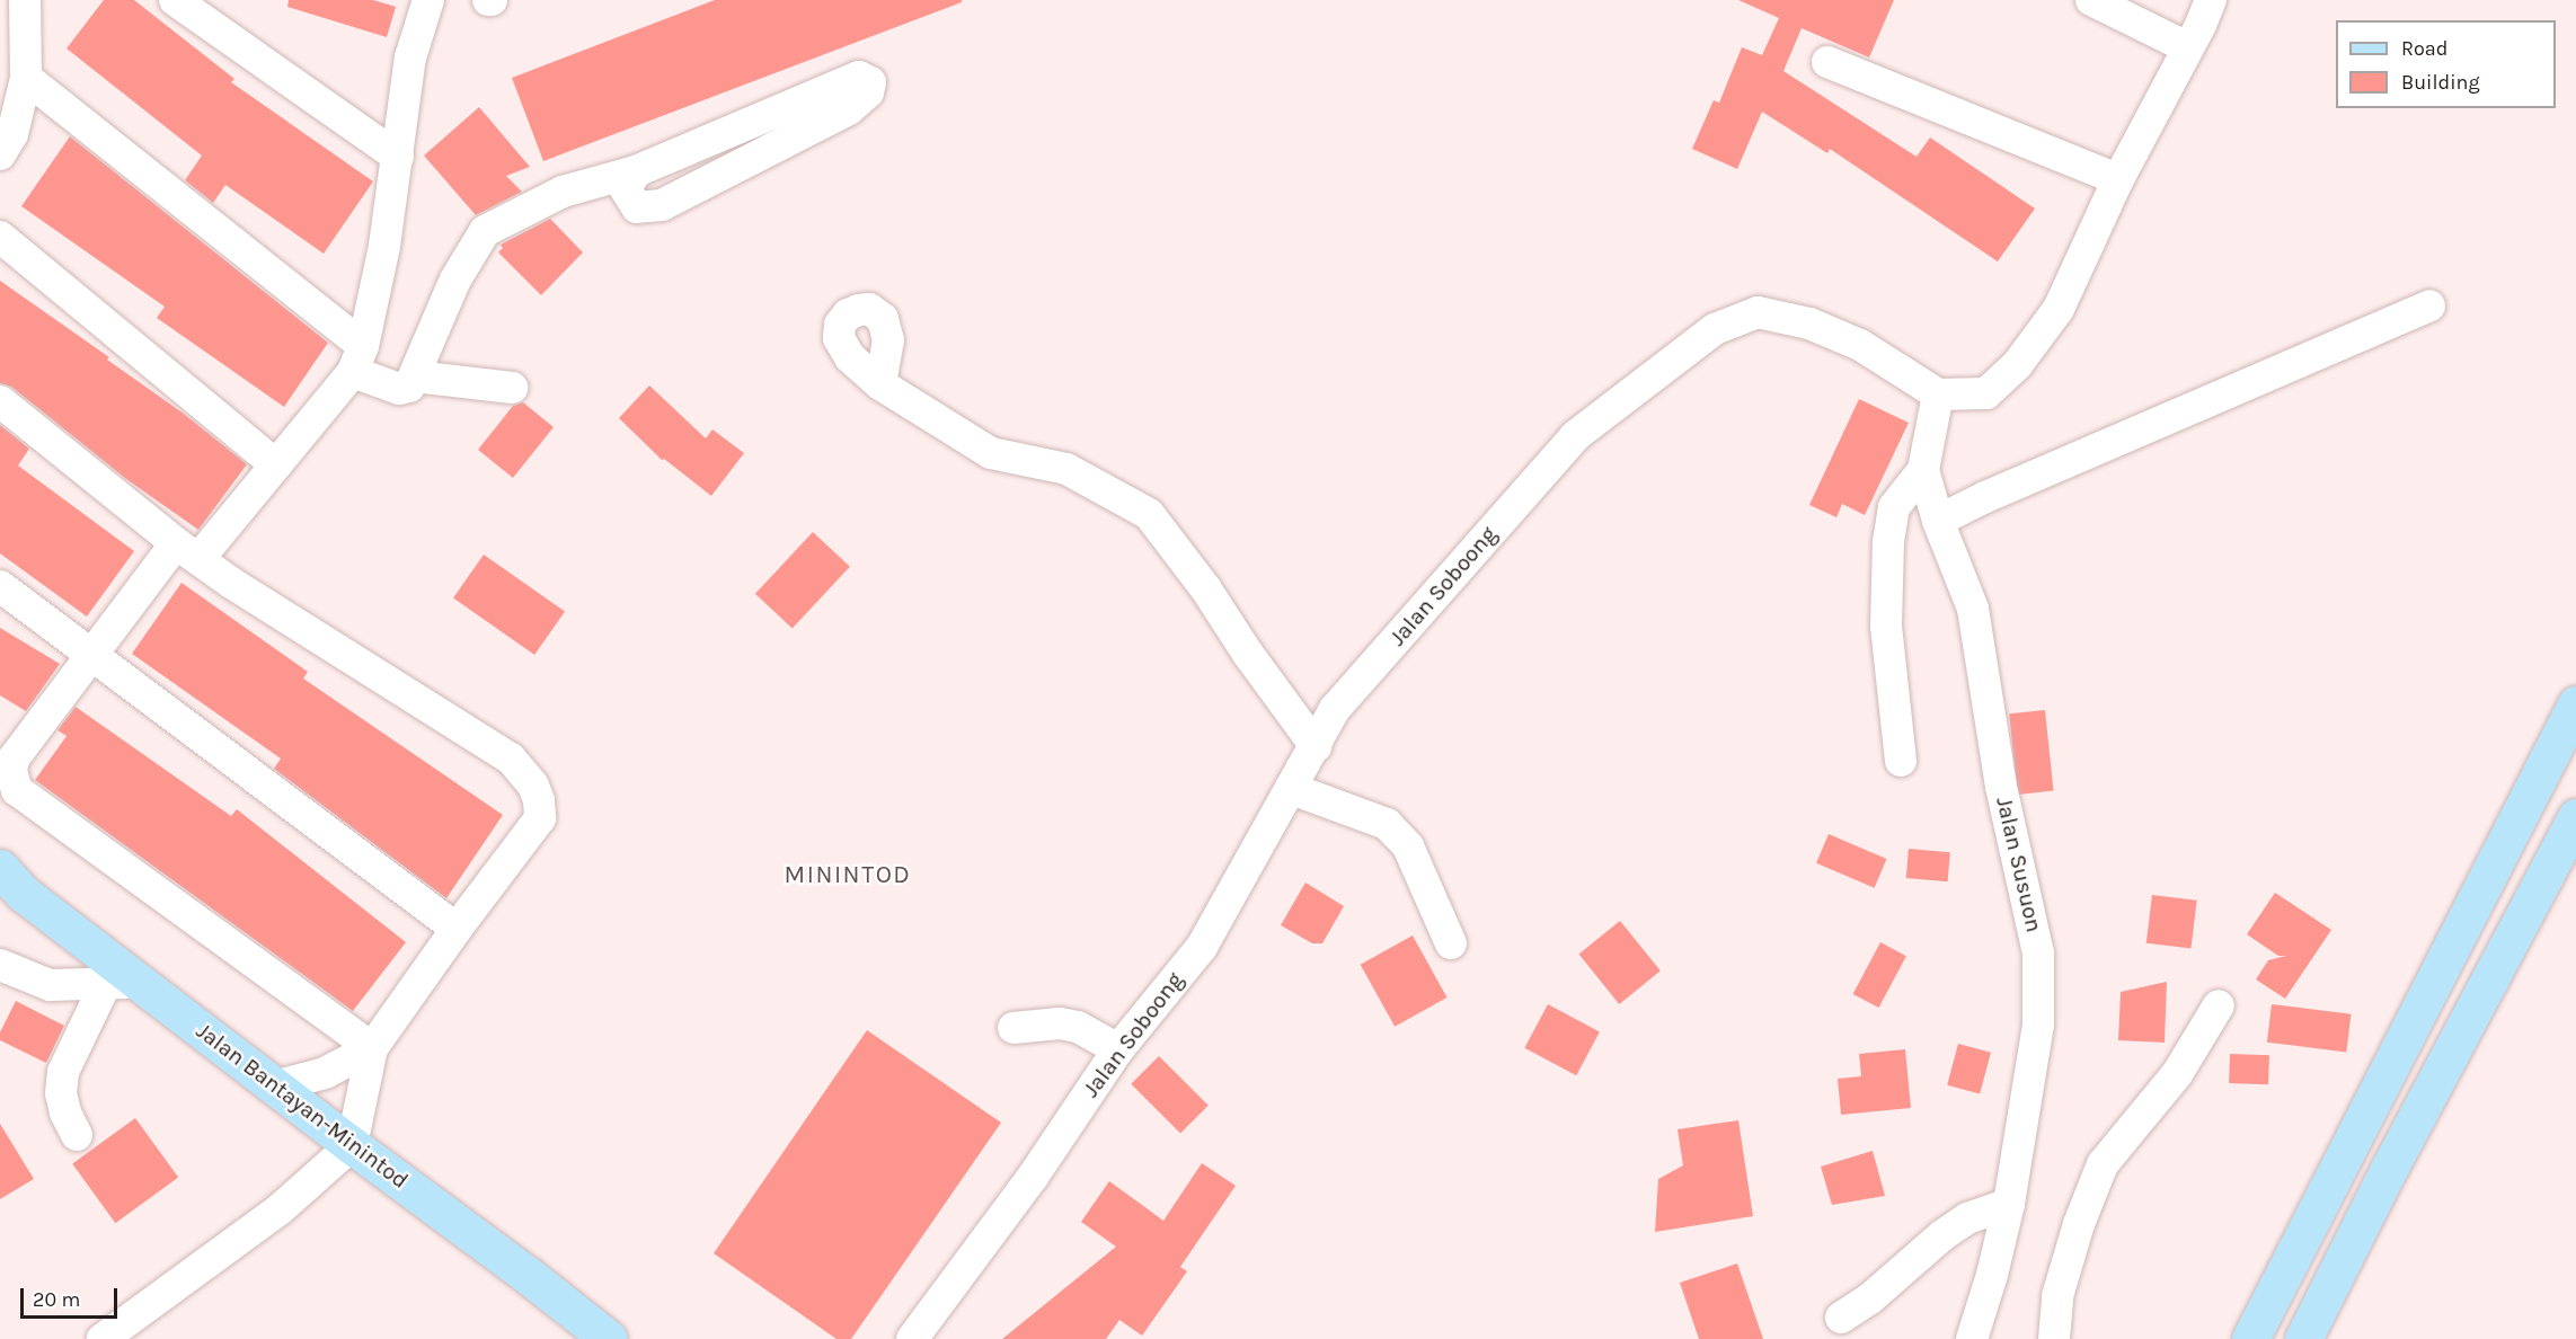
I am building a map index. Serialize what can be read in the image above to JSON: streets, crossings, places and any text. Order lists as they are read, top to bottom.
{
  "streets": {
    "main road": ["Jalan Bantayan-Minintod"],
    "street": ["Jalan Soboong", "Jalan Susuon"]
  },
  "crossings": [
    ["Jalan Soboong", "Jalan Susuon"]
  ],
  "districts": ["MININTOD"],
  "legend": ["Road", "Building"],
  "scale_bar": "20 m"
}
